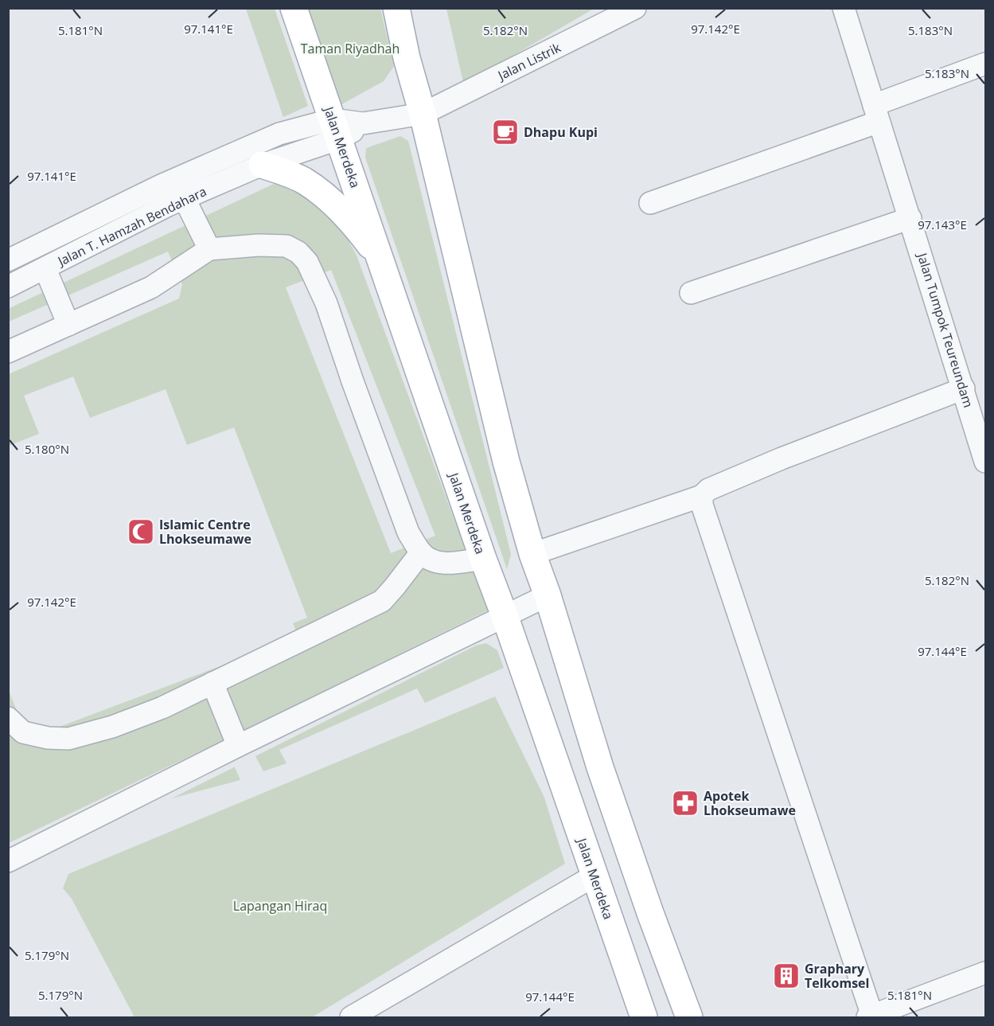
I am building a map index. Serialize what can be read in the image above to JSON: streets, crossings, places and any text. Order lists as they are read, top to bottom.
{
  "streets": {
    "main road": ["Jalan Merdeka"],
    "street": ["Jalan Listrik", "Jalan T. Hamzah Bendahara", "Jalan Tumpok Teureundam"]
  },
  "crossings": [
    ["Jalan Listrik", "Jalan T. Hamzah Bendahara"],
    ["Jalan Merdeka", "Jalan T. Hamzah Bendahara"]
  ],
  "parks": ["Taman Riyadhah", "Lapangan Hiraq"],
  "places": {
    "cafe": ["Dhapu Kupi"],
    "mosque": ["Islamic Centre Lhokseumawe"],
    "pharmacy": ["Apotek Lhokseumawe"],
    "building": ["Graphary Telkomsel"]
  },
  "coordinates": [
    "97.141°E",
    "97.142°E",
    "5.183°N",
    "5.181°N",
    "5.182°N",
    "97.143°E",
    "5.180°N",
    "97.144°E",
    "5.179°N"
  ]
}
